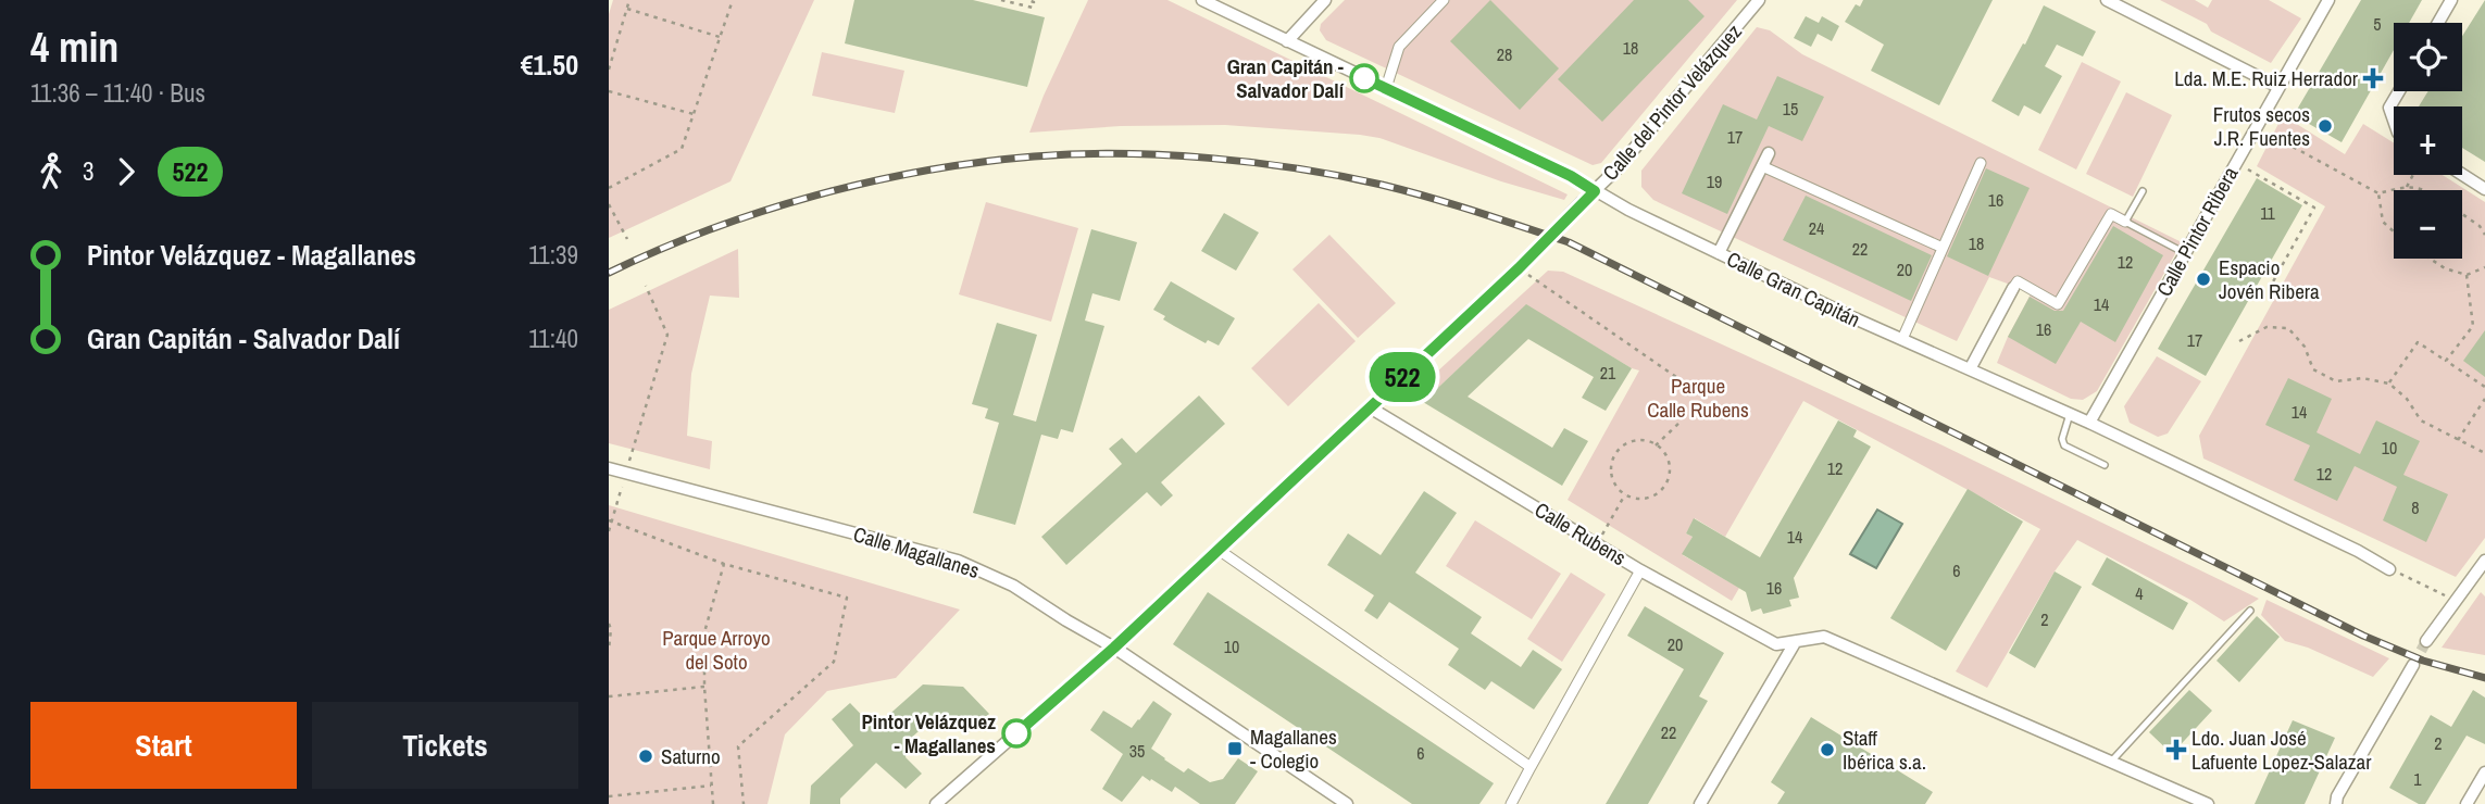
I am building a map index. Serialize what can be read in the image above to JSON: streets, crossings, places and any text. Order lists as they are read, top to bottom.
{
  "streets": {
    "street": [
      "Calle del Pintor Velázquez",
      "Calle Pintor Ribera",
      "Calle Gran Capitán",
      "Calle Rubens",
      "Calle Magallanes"
    ]
  },
  "crossings": [
    ["Calle del Pintor Velázquez", "Calle Gran Capitán"],
    ["Calle del Pintor Velázquez", "Calle Rubens"],
    ["Calle del Pintor Velázquez", "Calle Magallanes"],
    ["Calle Pintor Ribera", "Calle Gran Capitán"]
  ],
  "parks": ["Parque Calle Rubens", "Parque Arroyo del Soto"],
  "places": {
    "other": [
      "Gran Capitán - Salvador Dalí",
      "Frutos secos J.R. Fuentes",
      "Espacio Jovén Ribera",
      "Pintor Velázquez - Magallanes",
      "Staff Ibérica s.a.",
      "Saturno"
    ],
    "health": ["Lda. M.E. Ruiz Herrador", "Ldo. Juan José Lafuente Lopez-Salazar"],
    "transit": ["Magallanes - Colegio"]
  },
  "lines": ["bus line 522"],
  "house_numbers": [
    "5",
    "18",
    "28",
    "15",
    "17",
    "19",
    "16",
    "11",
    "24",
    "18",
    "22",
    "12",
    "20",
    "14",
    "16",
    "17",
    "21",
    "14",
    "10",
    "12",
    "12",
    "8",
    "14",
    "6",
    "16",
    "4",
    "2",
    "20",
    "10",
    "22",
    "2",
    "35",
    "6",
    "1"
  ],
  "page": {
    "heading": ["4 min", "11:36 – 11:40 · Bus", "€1.50"],
    "on_map": "522",
    "map_buttons": ["+", "−"],
    "legs": ["3", "522"],
    "list": [
      {
        "name": "Pintor Velázquez - Magallanes",
        "value": "11:39"
      },
      {
        "name": "Gran Capitán - Salvador Dalí",
        "value": "11:40"
      }
    ],
    "buttons": ["Start", "Tickets"]
  }
}
